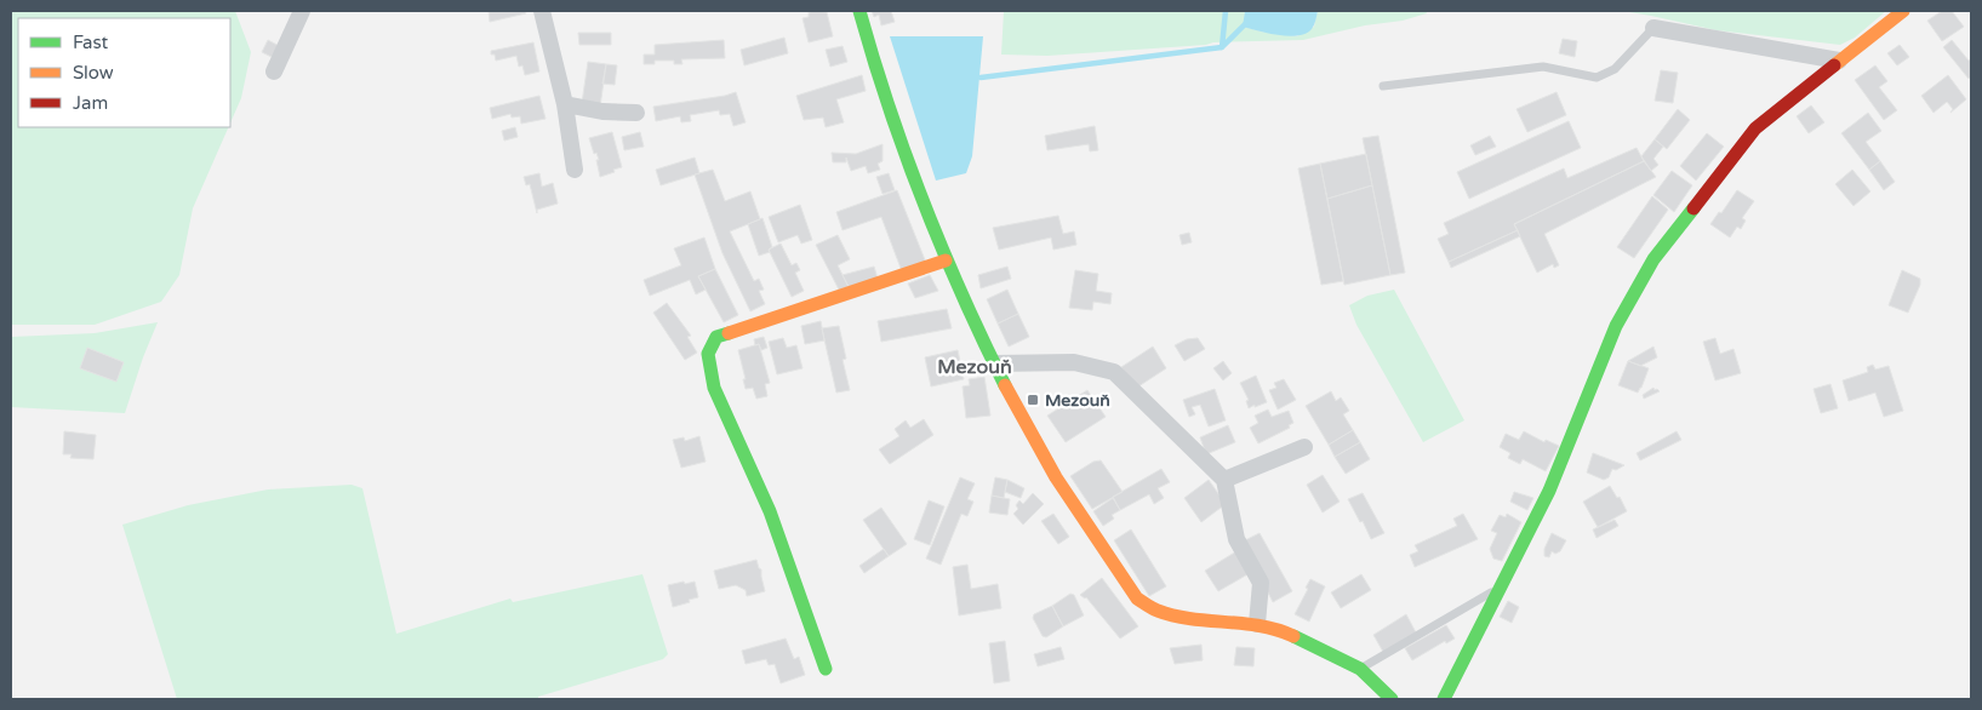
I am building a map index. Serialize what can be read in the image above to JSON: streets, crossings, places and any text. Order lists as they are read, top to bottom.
{
  "districts": ["Mezouň"],
  "places": {
    "transit": ["Mezouň"]
  },
  "legend": ["Fast", "Slow", "Jam"]
}
